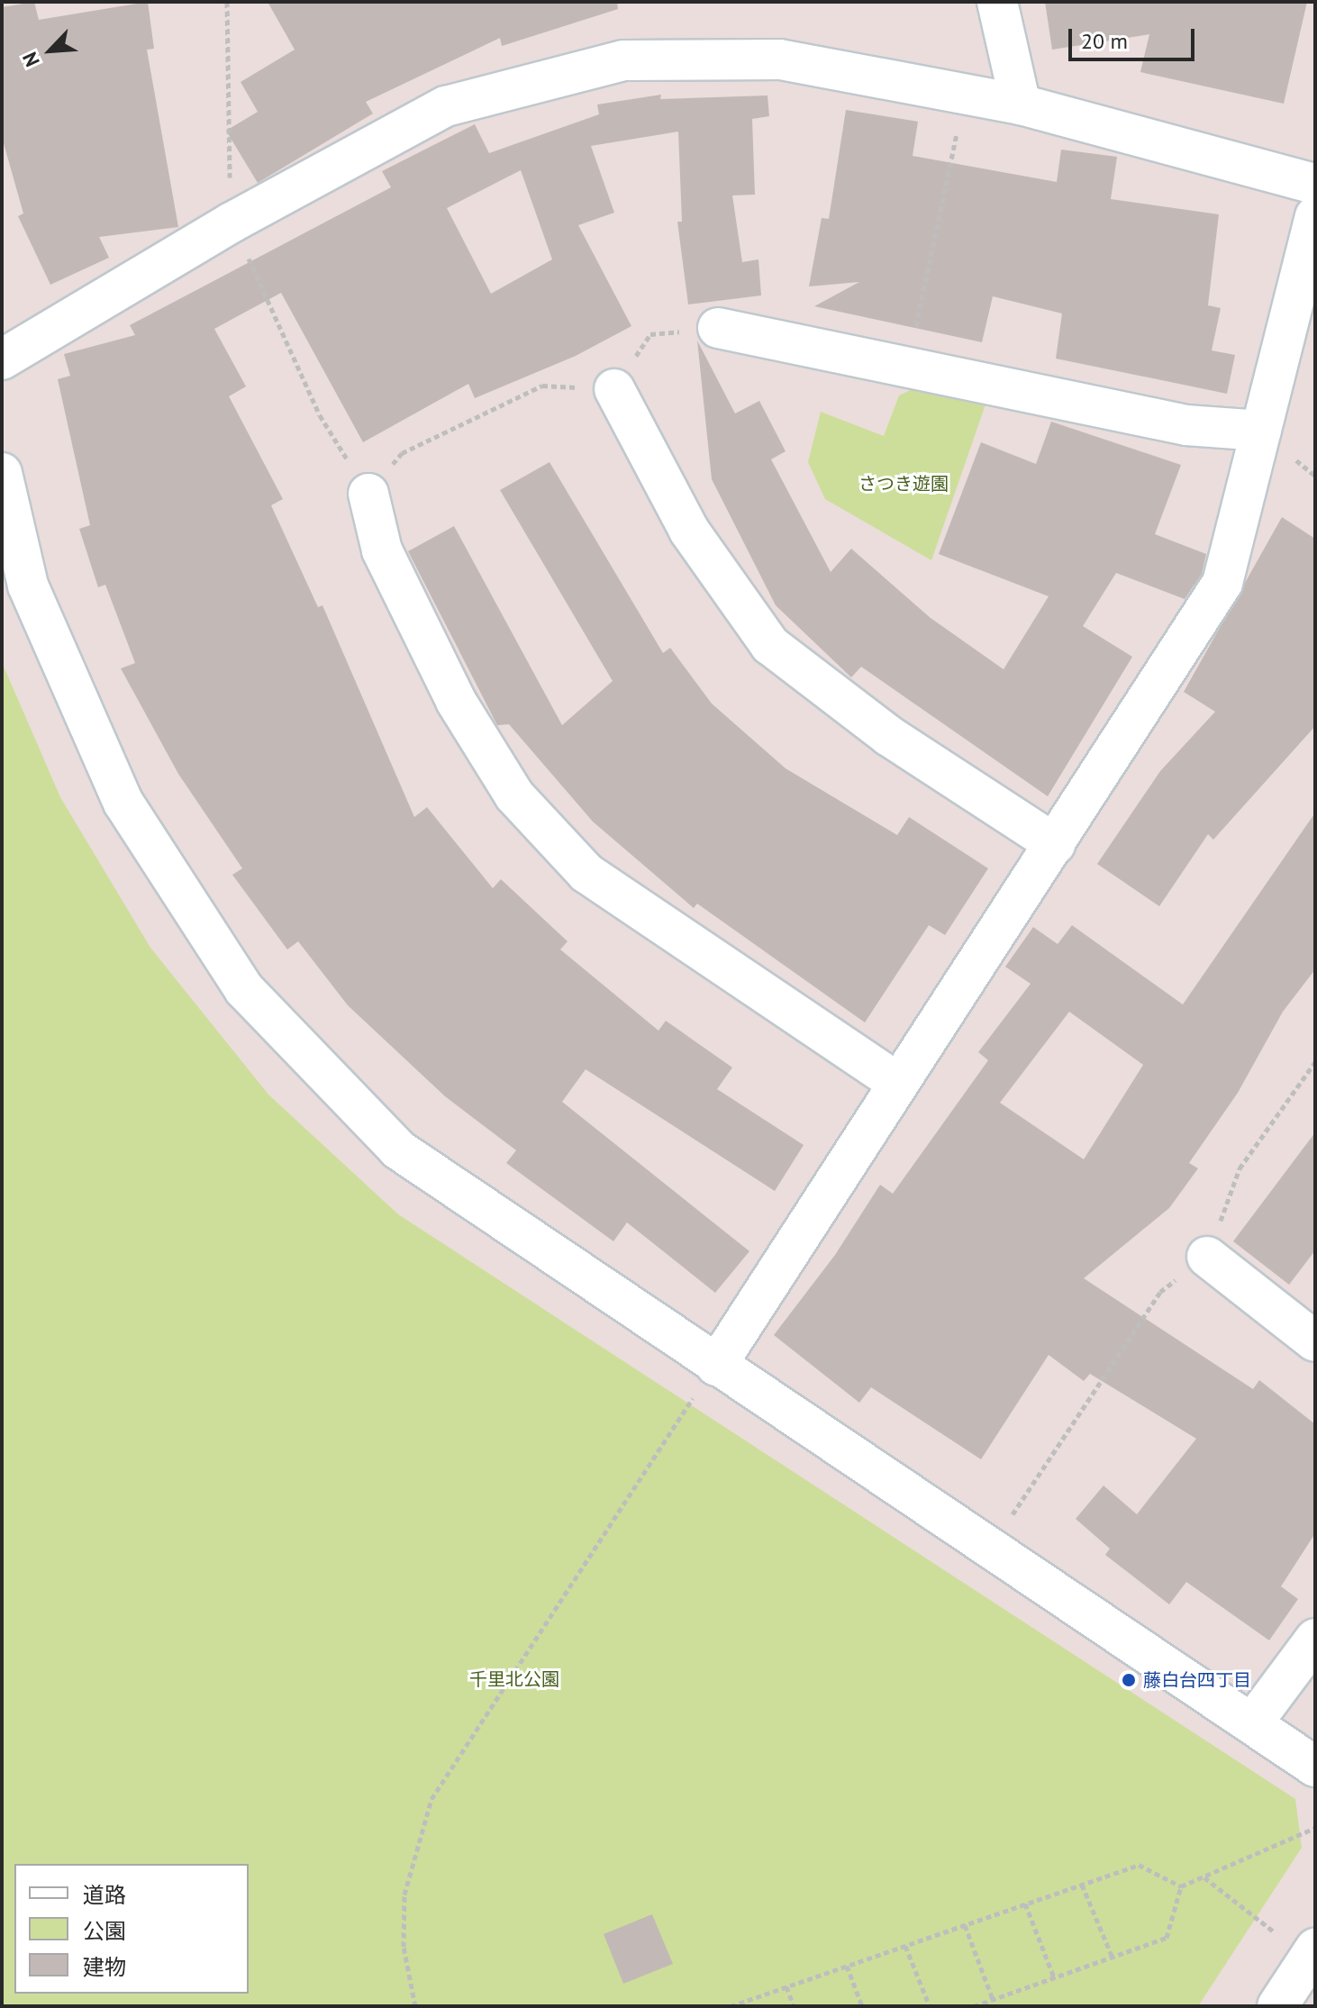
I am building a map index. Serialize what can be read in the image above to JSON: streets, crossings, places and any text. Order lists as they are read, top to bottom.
{
  "parks": ["さつき遊園", "千里北公園"],
  "places": ["藤白台四丁目"],
  "legend": ["道路", "公園", "建物"],
  "scale_bar": "20 m",
  "north": "bottom left"
}
